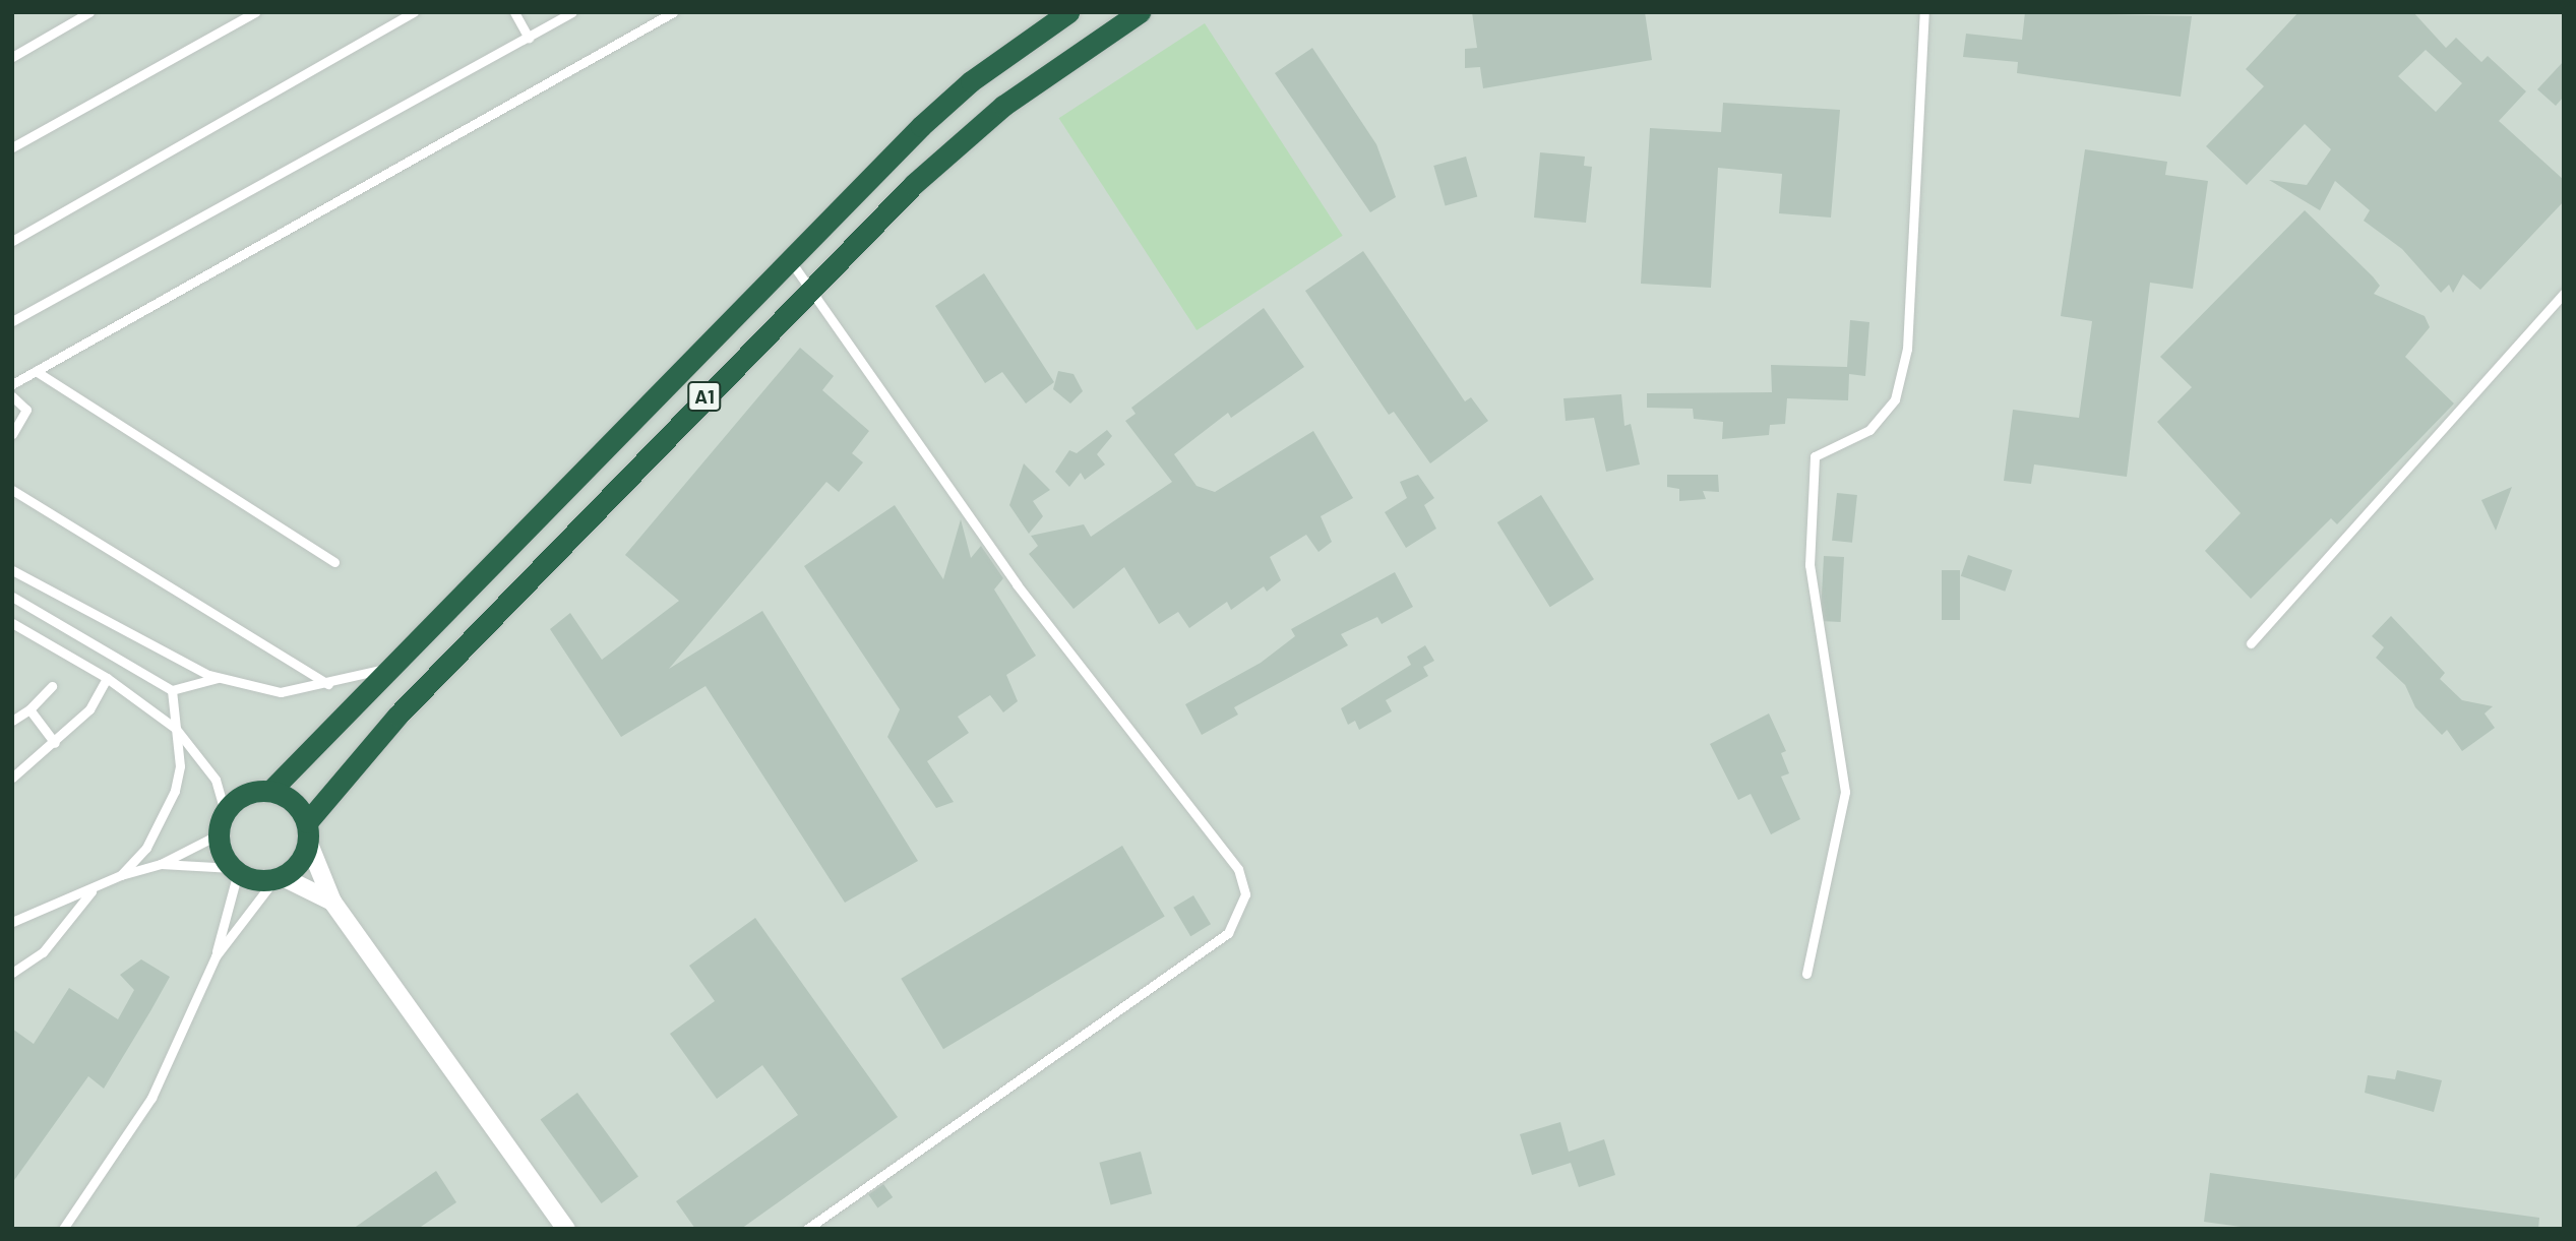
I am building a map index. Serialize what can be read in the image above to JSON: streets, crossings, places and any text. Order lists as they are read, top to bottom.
{
  "streets": {
    "highway": ["A1"]
  }
}
